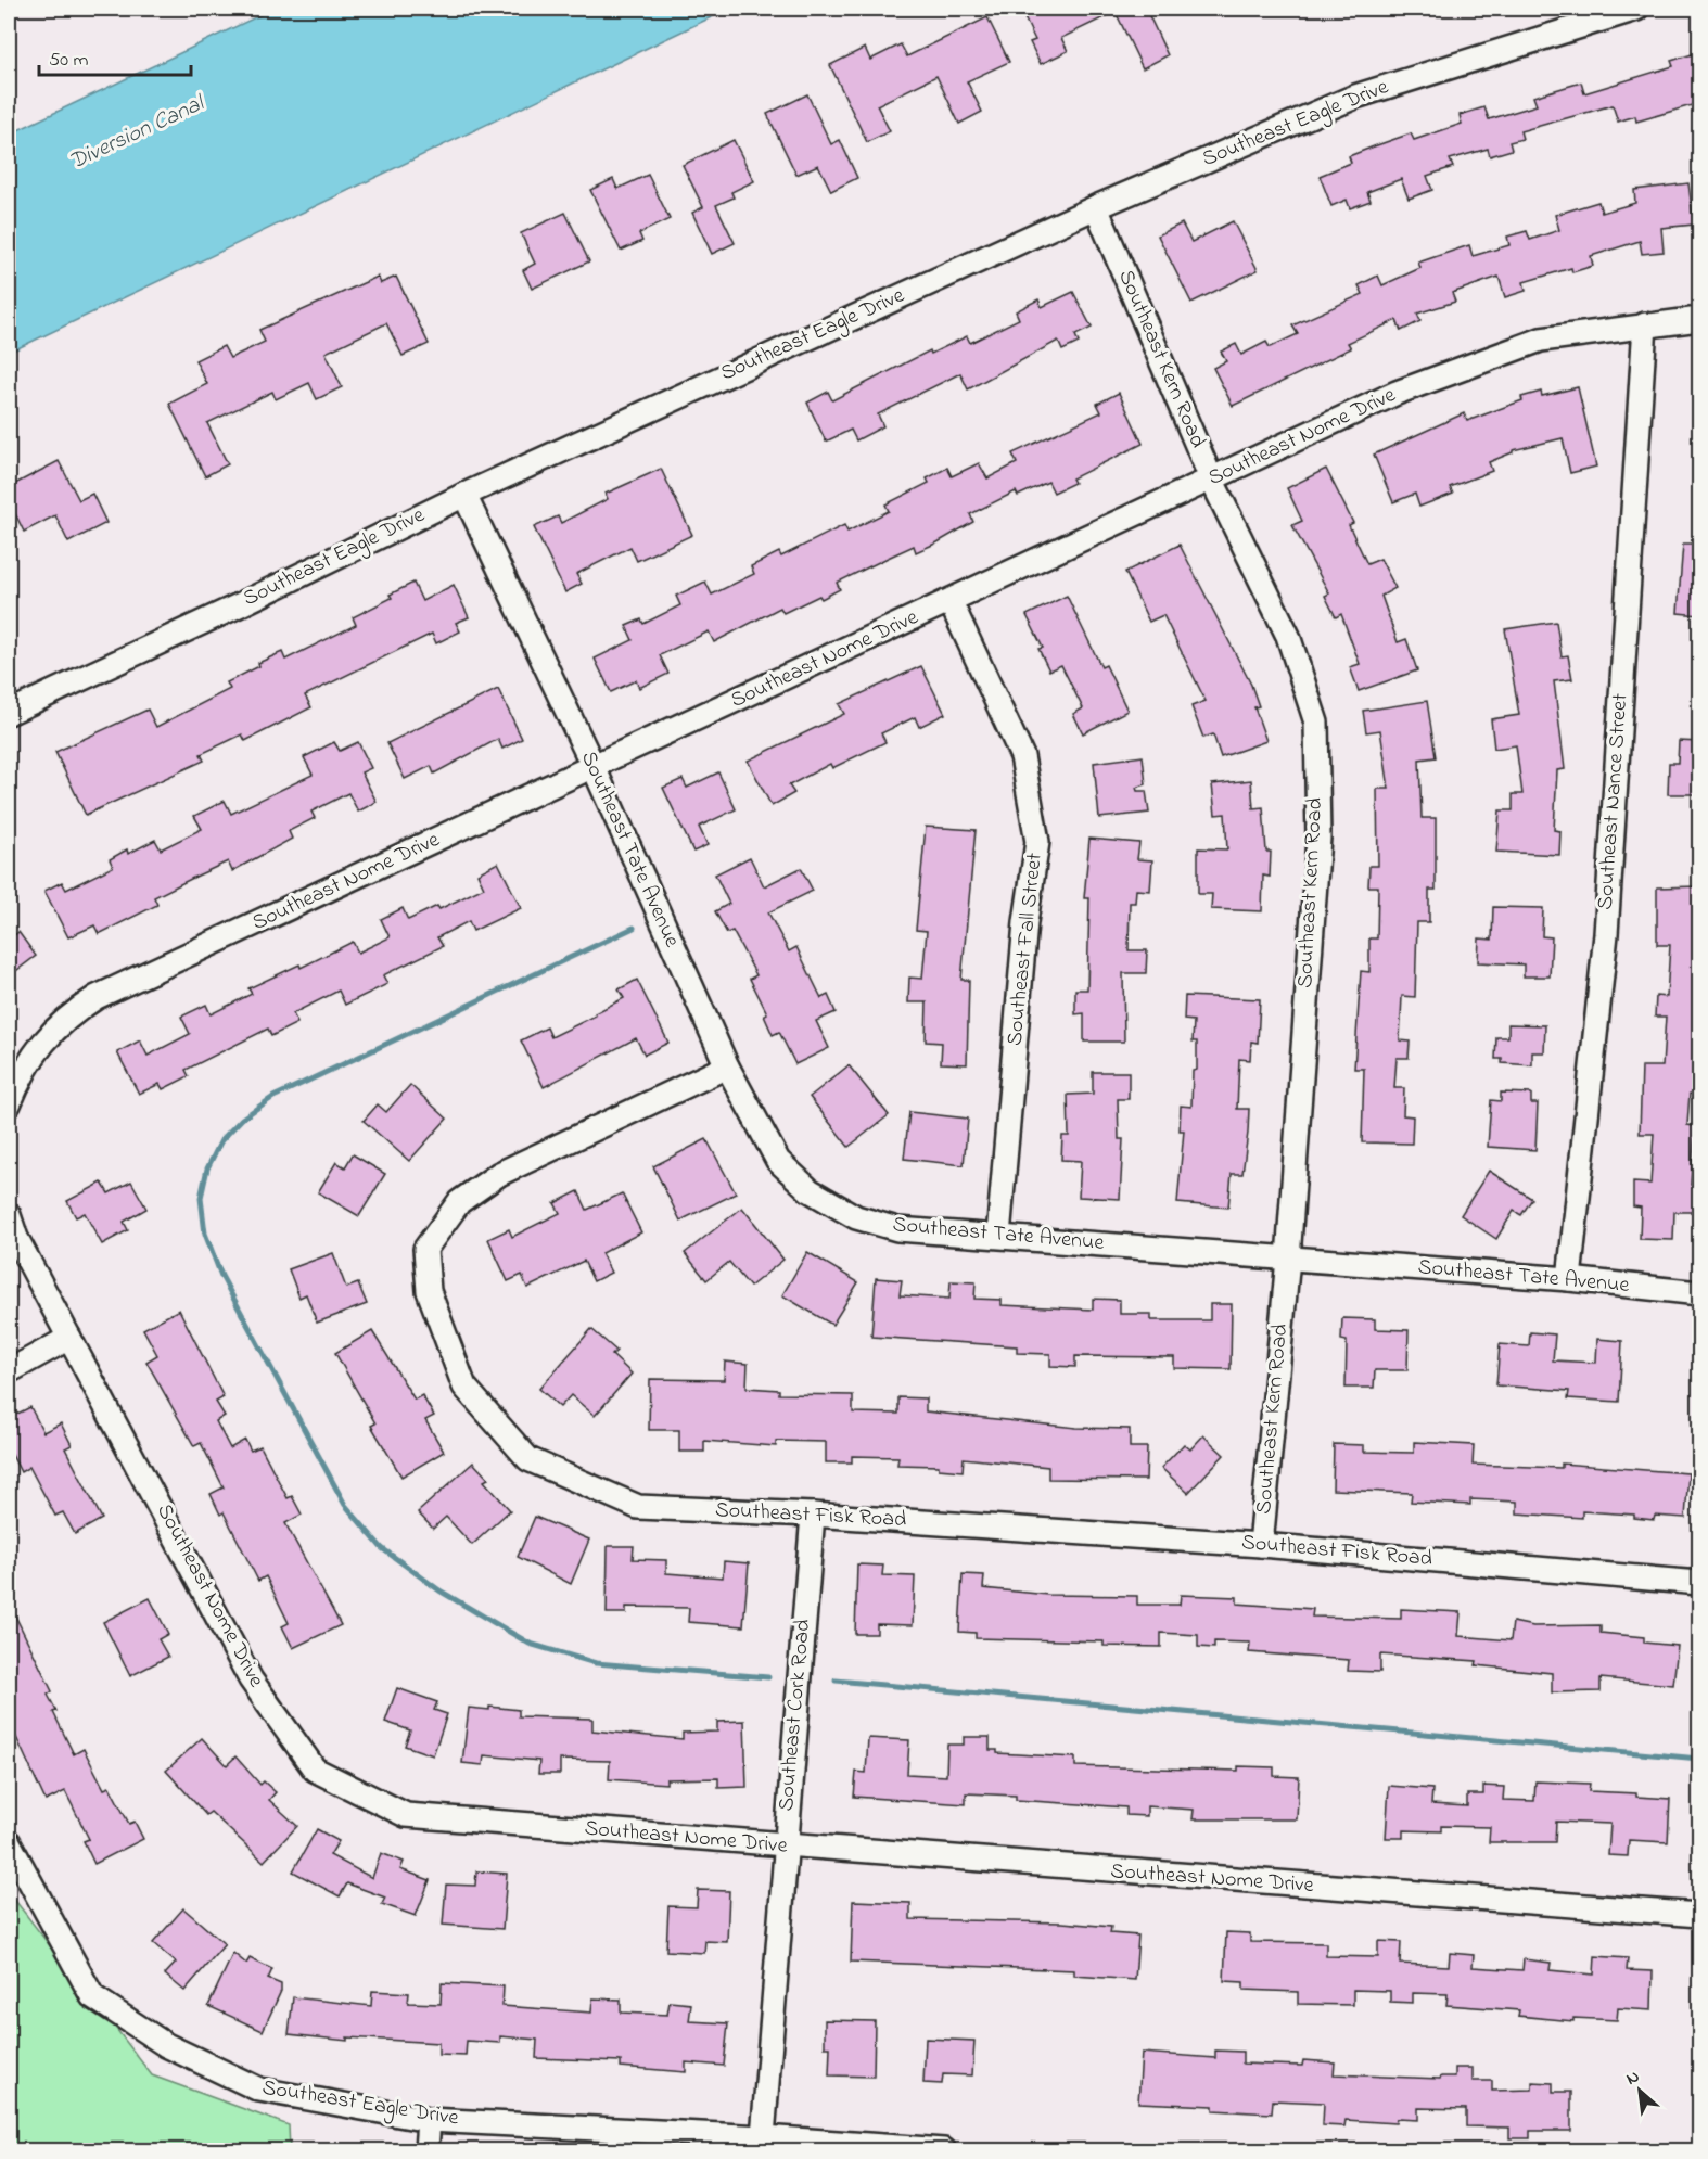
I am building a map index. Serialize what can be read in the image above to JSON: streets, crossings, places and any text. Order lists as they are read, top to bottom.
{
  "streets": {
    "street": [
      "Southeast Eagle Drive",
      "Southeast Kern Road",
      "Southeast Nome Drive",
      "Southeast Nance Street",
      "Southeast Tate Avenue",
      "Southeast Fall Street",
      "Southeast Fisk Road",
      "Southeast Cork Road"
    ]
  },
  "crossings": [
    ["Southeast Eagle Drive", "Southeast Kern Road"],
    ["Southeast Eagle Drive", "Southeast Tate Avenue"],
    ["Southeast Eagle Drive", "Southeast Cork Road"],
    ["Southeast Kern Road", "Southeast Nome Drive"],
    ["Southeast Kern Road", "Southeast Tate Avenue"],
    ["Southeast Kern Road", "Southeast Fisk Road"],
    ["Southeast Nome Drive", "Southeast Nance Street"],
    ["Southeast Nome Drive", "Southeast Tate Avenue"],
    ["Southeast Nome Drive", "Southeast Fall Street"],
    ["Southeast Nome Drive", "Southeast Cork Road"],
    ["Southeast Nance Street", "Southeast Tate Avenue"],
    ["Southeast Tate Avenue", "Southeast Fall Street"],
    ["Southeast Tate Avenue", "Southeast Fisk Road"],
    ["Southeast Fisk Road", "Southeast Cork Road"]
  ],
  "water": ["Diversion Canal"],
  "scale_bar": "50 m",
  "north": "top left"
}
